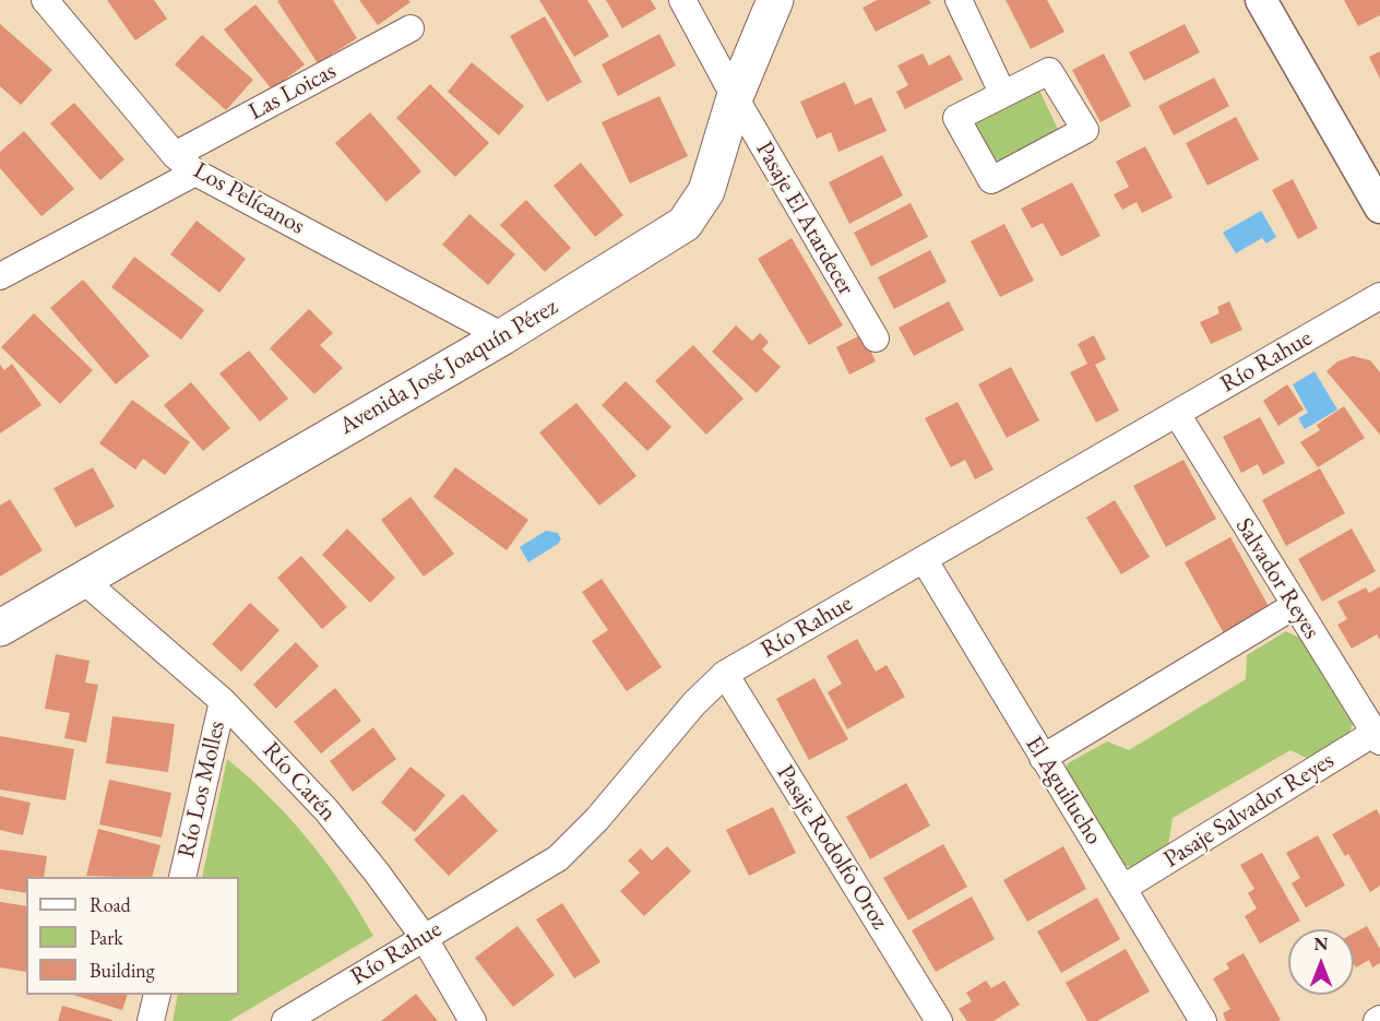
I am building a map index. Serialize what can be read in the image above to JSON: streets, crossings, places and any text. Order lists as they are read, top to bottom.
{
  "streets": {
    "main road": ["Avenida José Joaquín Pérez"],
    "street": [
      "Las Loicas",
      "Los Pelícanos",
      "Pasaje El Atardecer",
      "Río Rahue",
      "Salvador Reyes",
      "Río Carén",
      "Río Los Molles",
      "El Aguilucho",
      "Pasaje Salvador Reyes",
      "Pasaje Rodolfo Oroz"
    ]
  },
  "crossings": [
    ["Las Loicas", "Los Pelícanos"],
    ["Los Pelícanos", "Avenida José Joaquín Pérez"],
    ["Pasaje El Atardecer", "Avenida José Joaquín Pérez"],
    ["Río Rahue", "Salvador Reyes"],
    ["Río Rahue", "Río Carén"],
    ["Río Rahue", "El Aguilucho"],
    ["Río Rahue", "Pasaje Rodolfo Oroz"],
    ["Avenida José Joaquín Pérez", "Río Carén"],
    ["Salvador Reyes", "Pasaje Salvador Reyes"],
    ["Río Carén", "Río Los Molles"],
    ["El Aguilucho", "Pasaje Salvador Reyes"]
  ],
  "legend": ["Road", "Park", "Building"],
  "north": "top"
}
